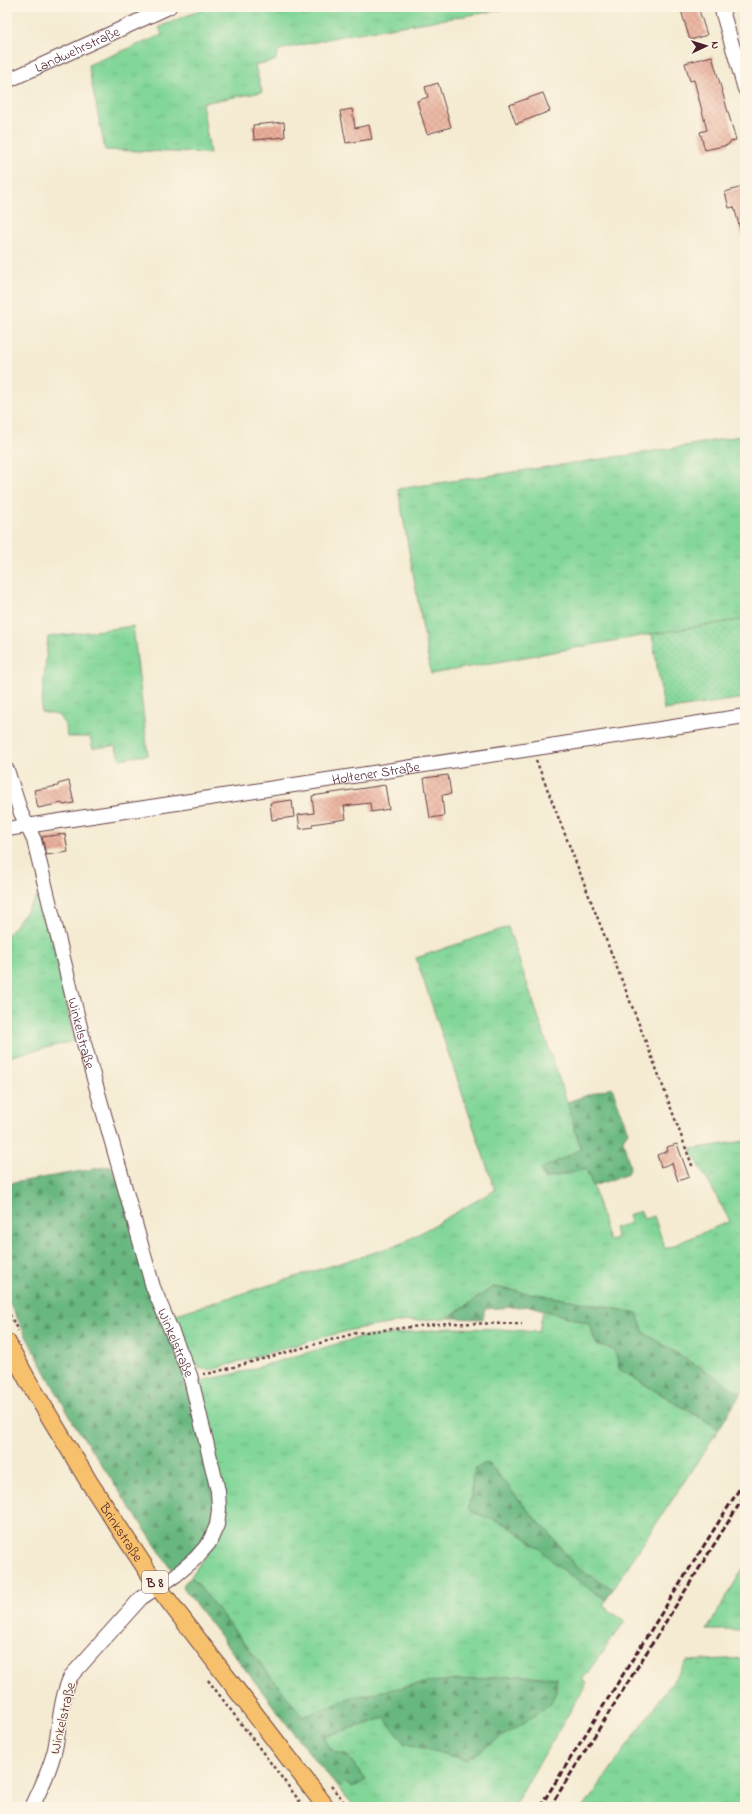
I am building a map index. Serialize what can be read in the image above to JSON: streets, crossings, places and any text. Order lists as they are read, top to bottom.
{
  "streets": {
    "main road": ["Brinkstraße", "B 8"],
    "street": ["Landwehrstraße", "Holtener Straße", "Winkelstraße"]
  },
  "crossings": [
    ["Holtener Straße", "Winkelstraße"],
    ["Winkelstraße", "Brinkstraße"]
  ],
  "north": "right"
}
